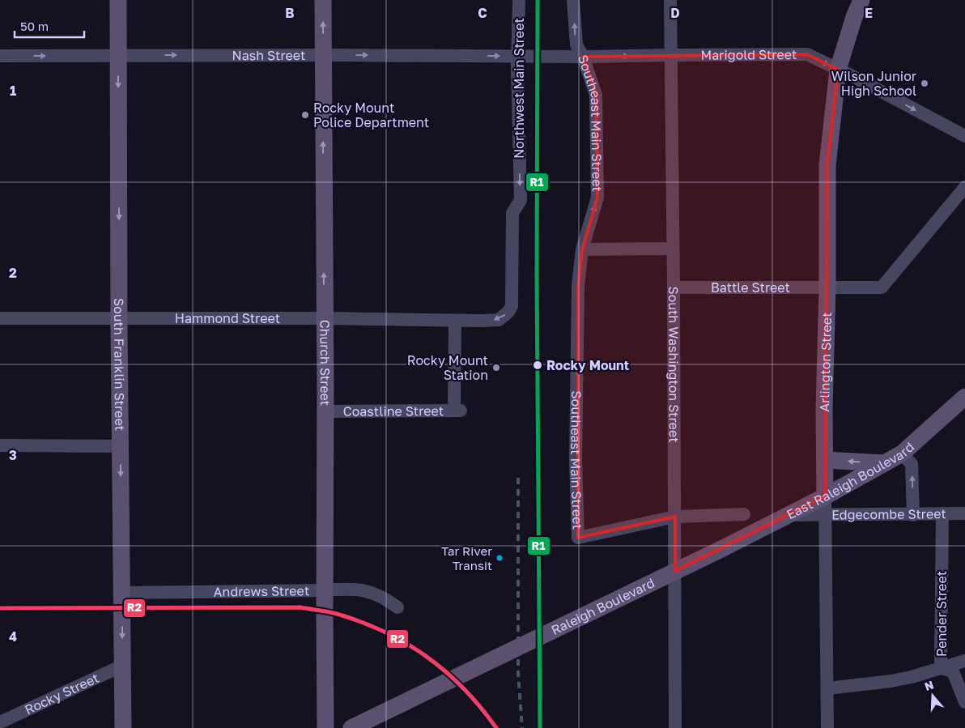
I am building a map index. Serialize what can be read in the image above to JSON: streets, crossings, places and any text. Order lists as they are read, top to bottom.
{
  "streets": {
    "main road": [
      "Arlington Street",
      "Church Street",
      "South Franklin Street",
      "East Raleigh Boulevard",
      "Raleigh Boulevard"
    ],
    "street": [
      "Marigold Street",
      "Nash Street",
      "Northwest Main Street",
      "Southeast Main Street",
      "Battle Street",
      "Hammond Street",
      "South Washington Street",
      "Coastline Street",
      "Edgecombe Street",
      "Andrews Street",
      "Pender Street",
      "Rocky Street"
    ]
  },
  "crossings": [
    ["Marigold Street", "Nash Street"],
    ["Marigold Street", "Southeast Main Street"],
    ["Marigold Street", "Arlington Street"],
    ["Marigold Street", "South Washington Street"],
    ["Nash Street", "Northwest Main Street"],
    ["Nash Street", "Church Street"],
    ["Nash Street", "South Franklin Street"],
    ["Northwest Main Street", "Hammond Street"],
    ["Northwest Main Street", "Coastline Street"],
    ["Southeast Main Street", "South Washington Street"],
    ["Battle Street", "Arlington Street"],
    ["Battle Street", "South Washington Street"],
    ["Hammond Street", "Church Street"],
    ["Hammond Street", "South Franklin Street"],
    ["Hammond Street", "Coastline Street"],
    ["Arlington Street", "East Raleigh Boulevard"],
    ["Arlington Street", "Edgecombe Street"],
    ["Church Street", "Coastline Street"],
    ["Church Street", "Andrews Street"],
    ["South Franklin Street", "Andrews Street"],
    ["South Franklin Street", "Rocky Street"],
    ["East Raleigh Boulevard", "Edgecombe Street"],
    ["East Raleigh Boulevard", "Raleigh Boulevard"],
    ["Edgecombe Street", "Pender Street"]
  ],
  "one_way": [
    "Marigold Street",
    "Nash Street",
    "Northwest Main Street",
    "Southeast Main Street",
    "Church Street",
    "South Franklin Street"
  ],
  "places": [
    "Wilson Junior High School",
    "Rocky Mount Police Department",
    "Rocky Mount",
    "Rocky Mount Station",
    "Tar River Transit"
  ],
  "lines": ["transit line R1", "transit line R2"],
  "scale_bar": "50 m",
  "north": "top",
  "grid": {
    "columns": [
      "B",
      "C",
      "D",
      "E"
    ],
    "rows": [
      "1",
      "2",
      "3",
      "4"
    ]
  }
}
